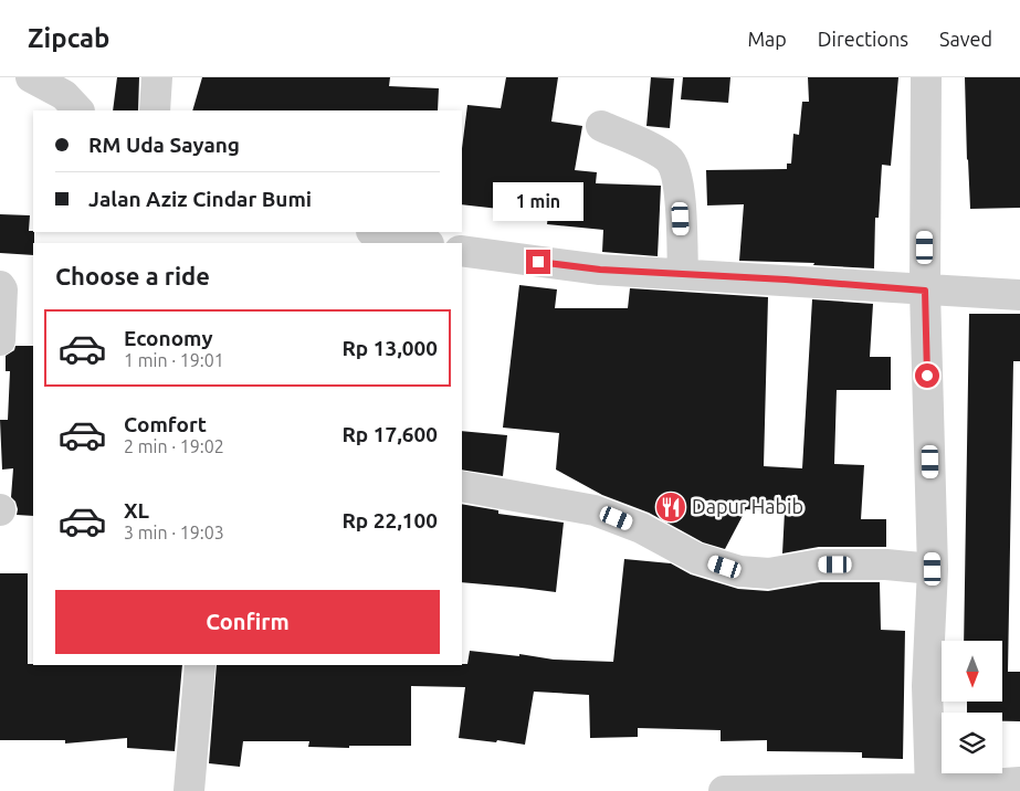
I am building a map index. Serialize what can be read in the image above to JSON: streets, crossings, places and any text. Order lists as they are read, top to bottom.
{
  "places": {
    "restaurant": ["Dapur Habib"]
  },
  "north": "bottom",
  "page": {
    "header": "Zipcab",
    "nav": ["Map", "Directions", "Saved"],
    "banner": ["RM Uda Sayang", "Jalan Aziz Cindar Bumi"],
    "bubble": "1 min",
    "heading": "Choose a ride",
    "list": [
      {
        "name": "Economy",
        "note": "1 min · 19:01",
        "value": "Rp 13,000"
      },
      {
        "name": "Comfort",
        "note": "2 min · 19:02",
        "value": "Rp 17,600"
      },
      {
        "name": "XL",
        "note": "3 min · 19:03",
        "value": "Rp 22,100"
      }
    ],
    "buttons": "Confirm"
  }
}
